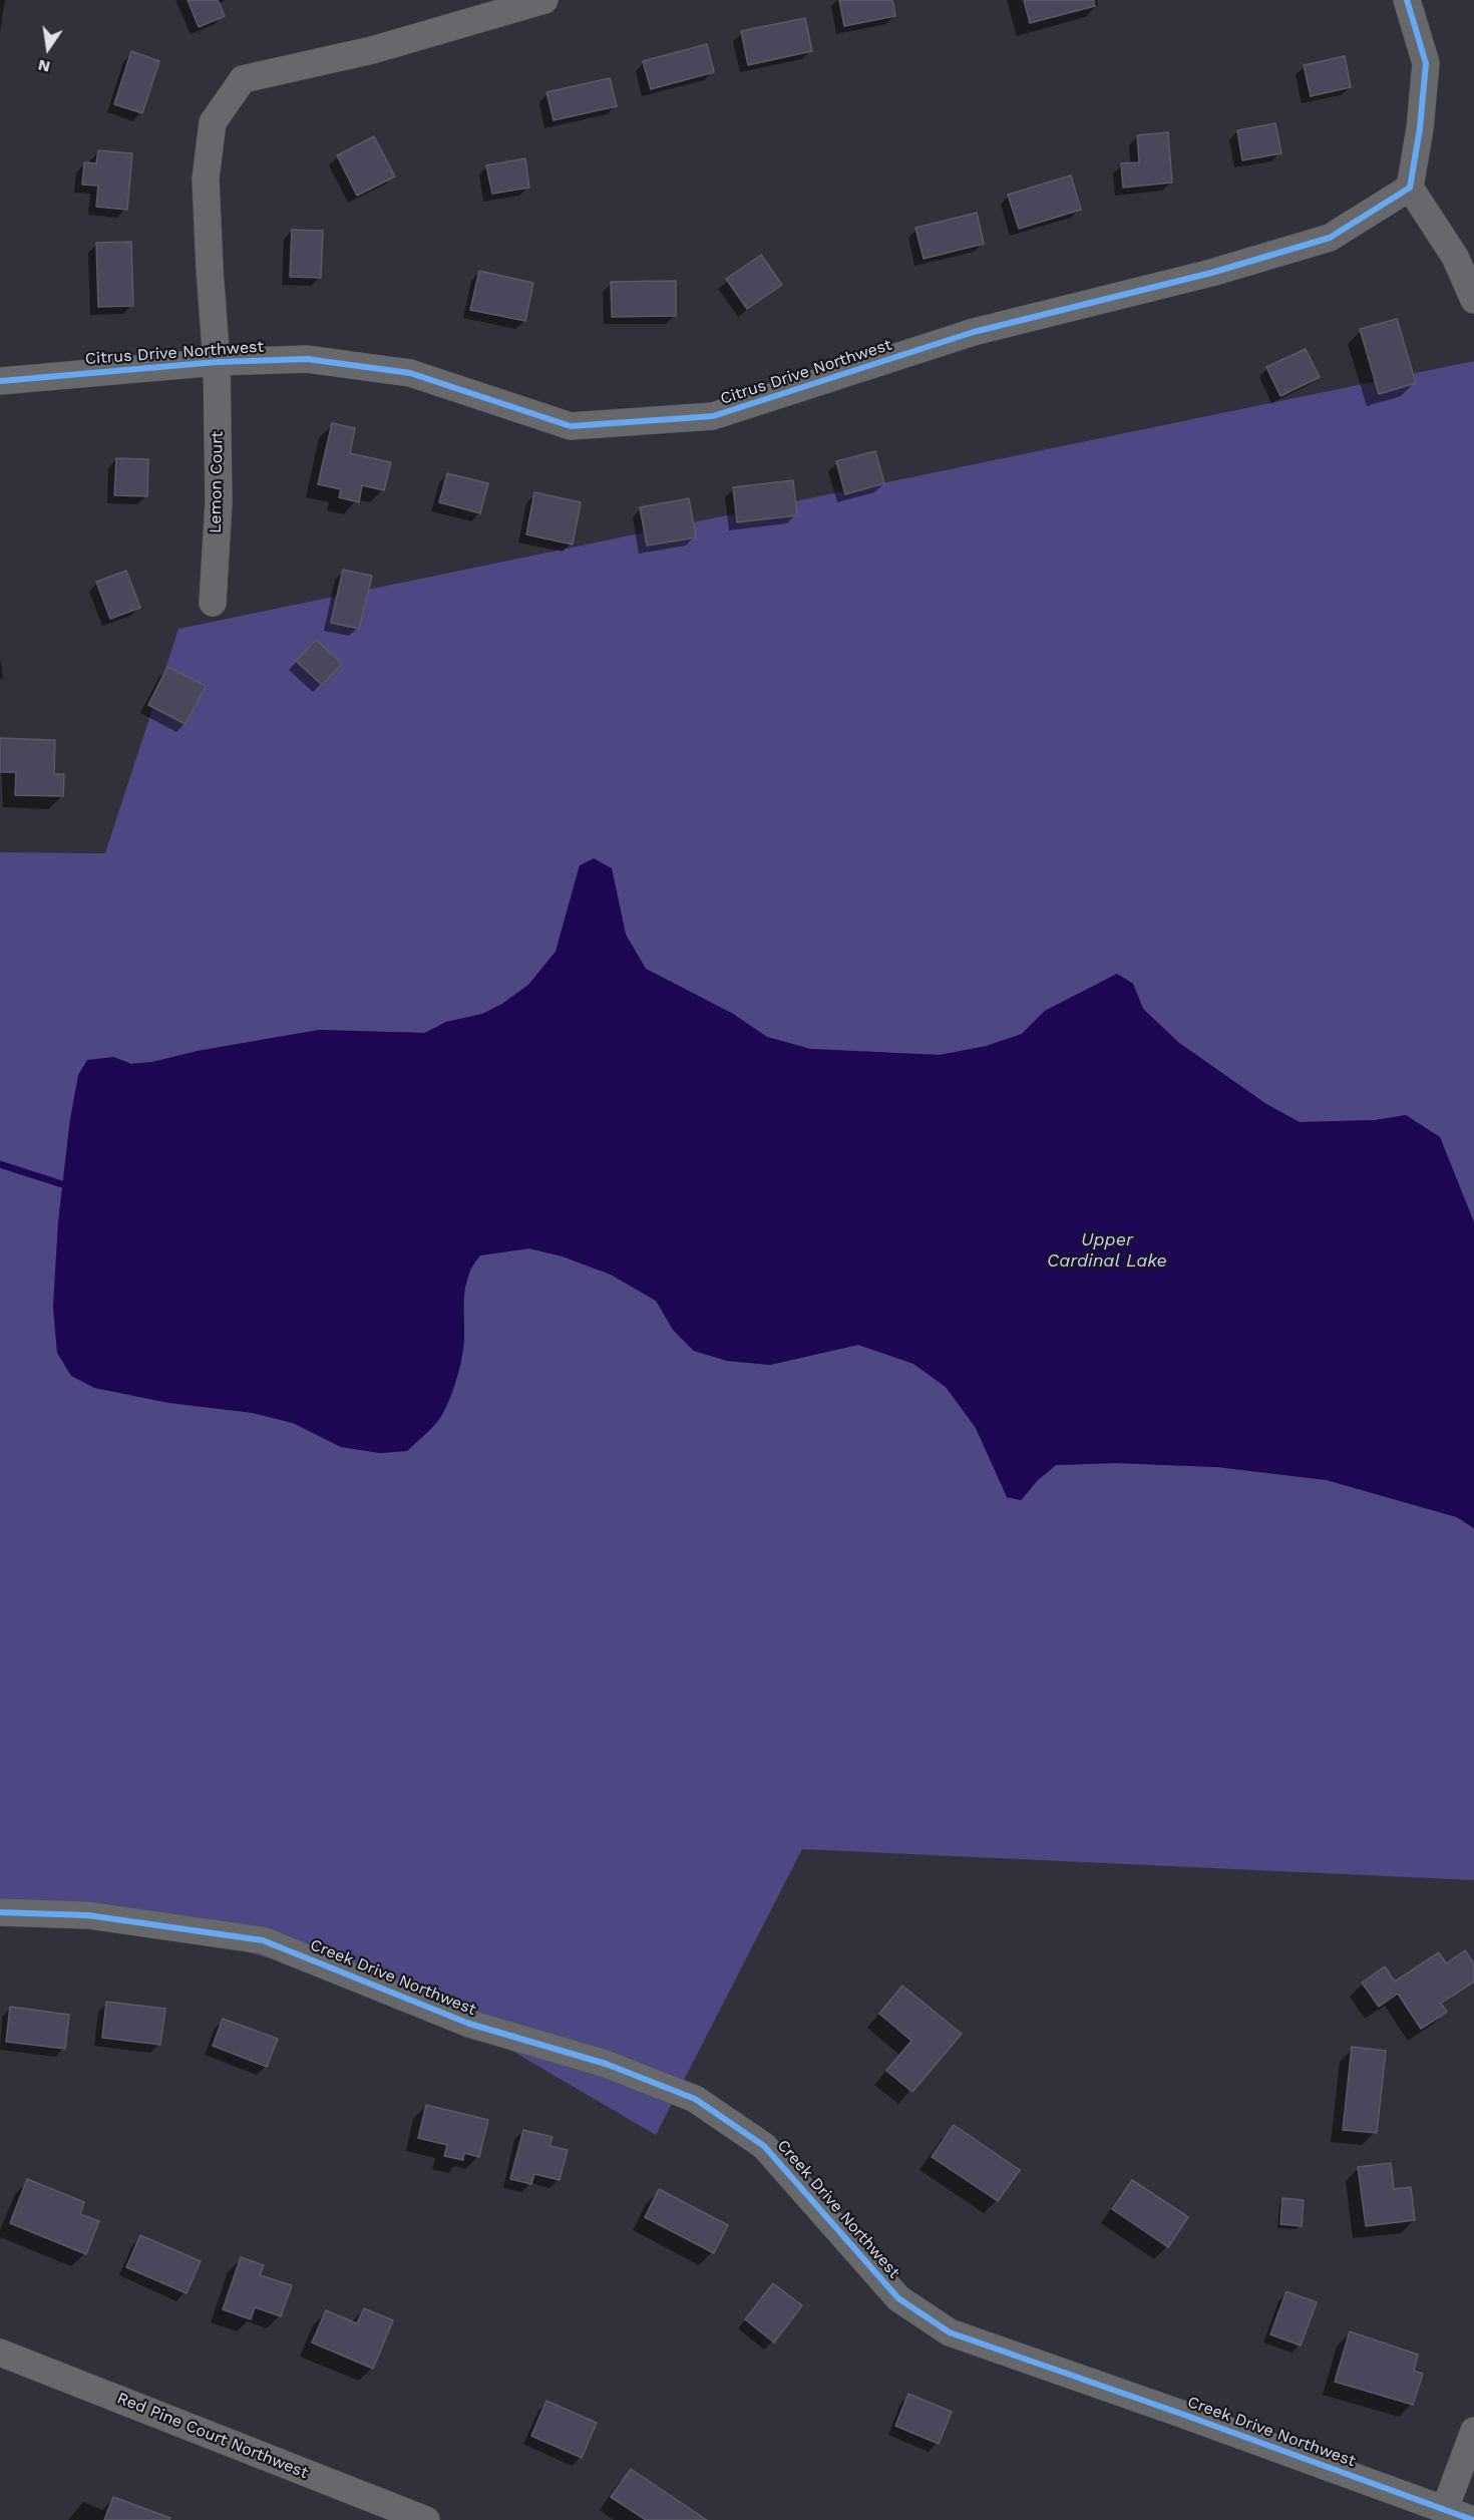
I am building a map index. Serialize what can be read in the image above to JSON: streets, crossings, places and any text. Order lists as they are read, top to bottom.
{
  "streets": {
    "street": [
      "Citrus Drive Northwest",
      "Lemon Court",
      "Creek Drive Northwest",
      "Red Pine Court Northwest"
    ]
  },
  "crossings": [
    ["Citrus Drive Northwest", "Lemon Court"]
  ],
  "water": ["Upper Cardinal Lake"],
  "north": "bottom"
}
